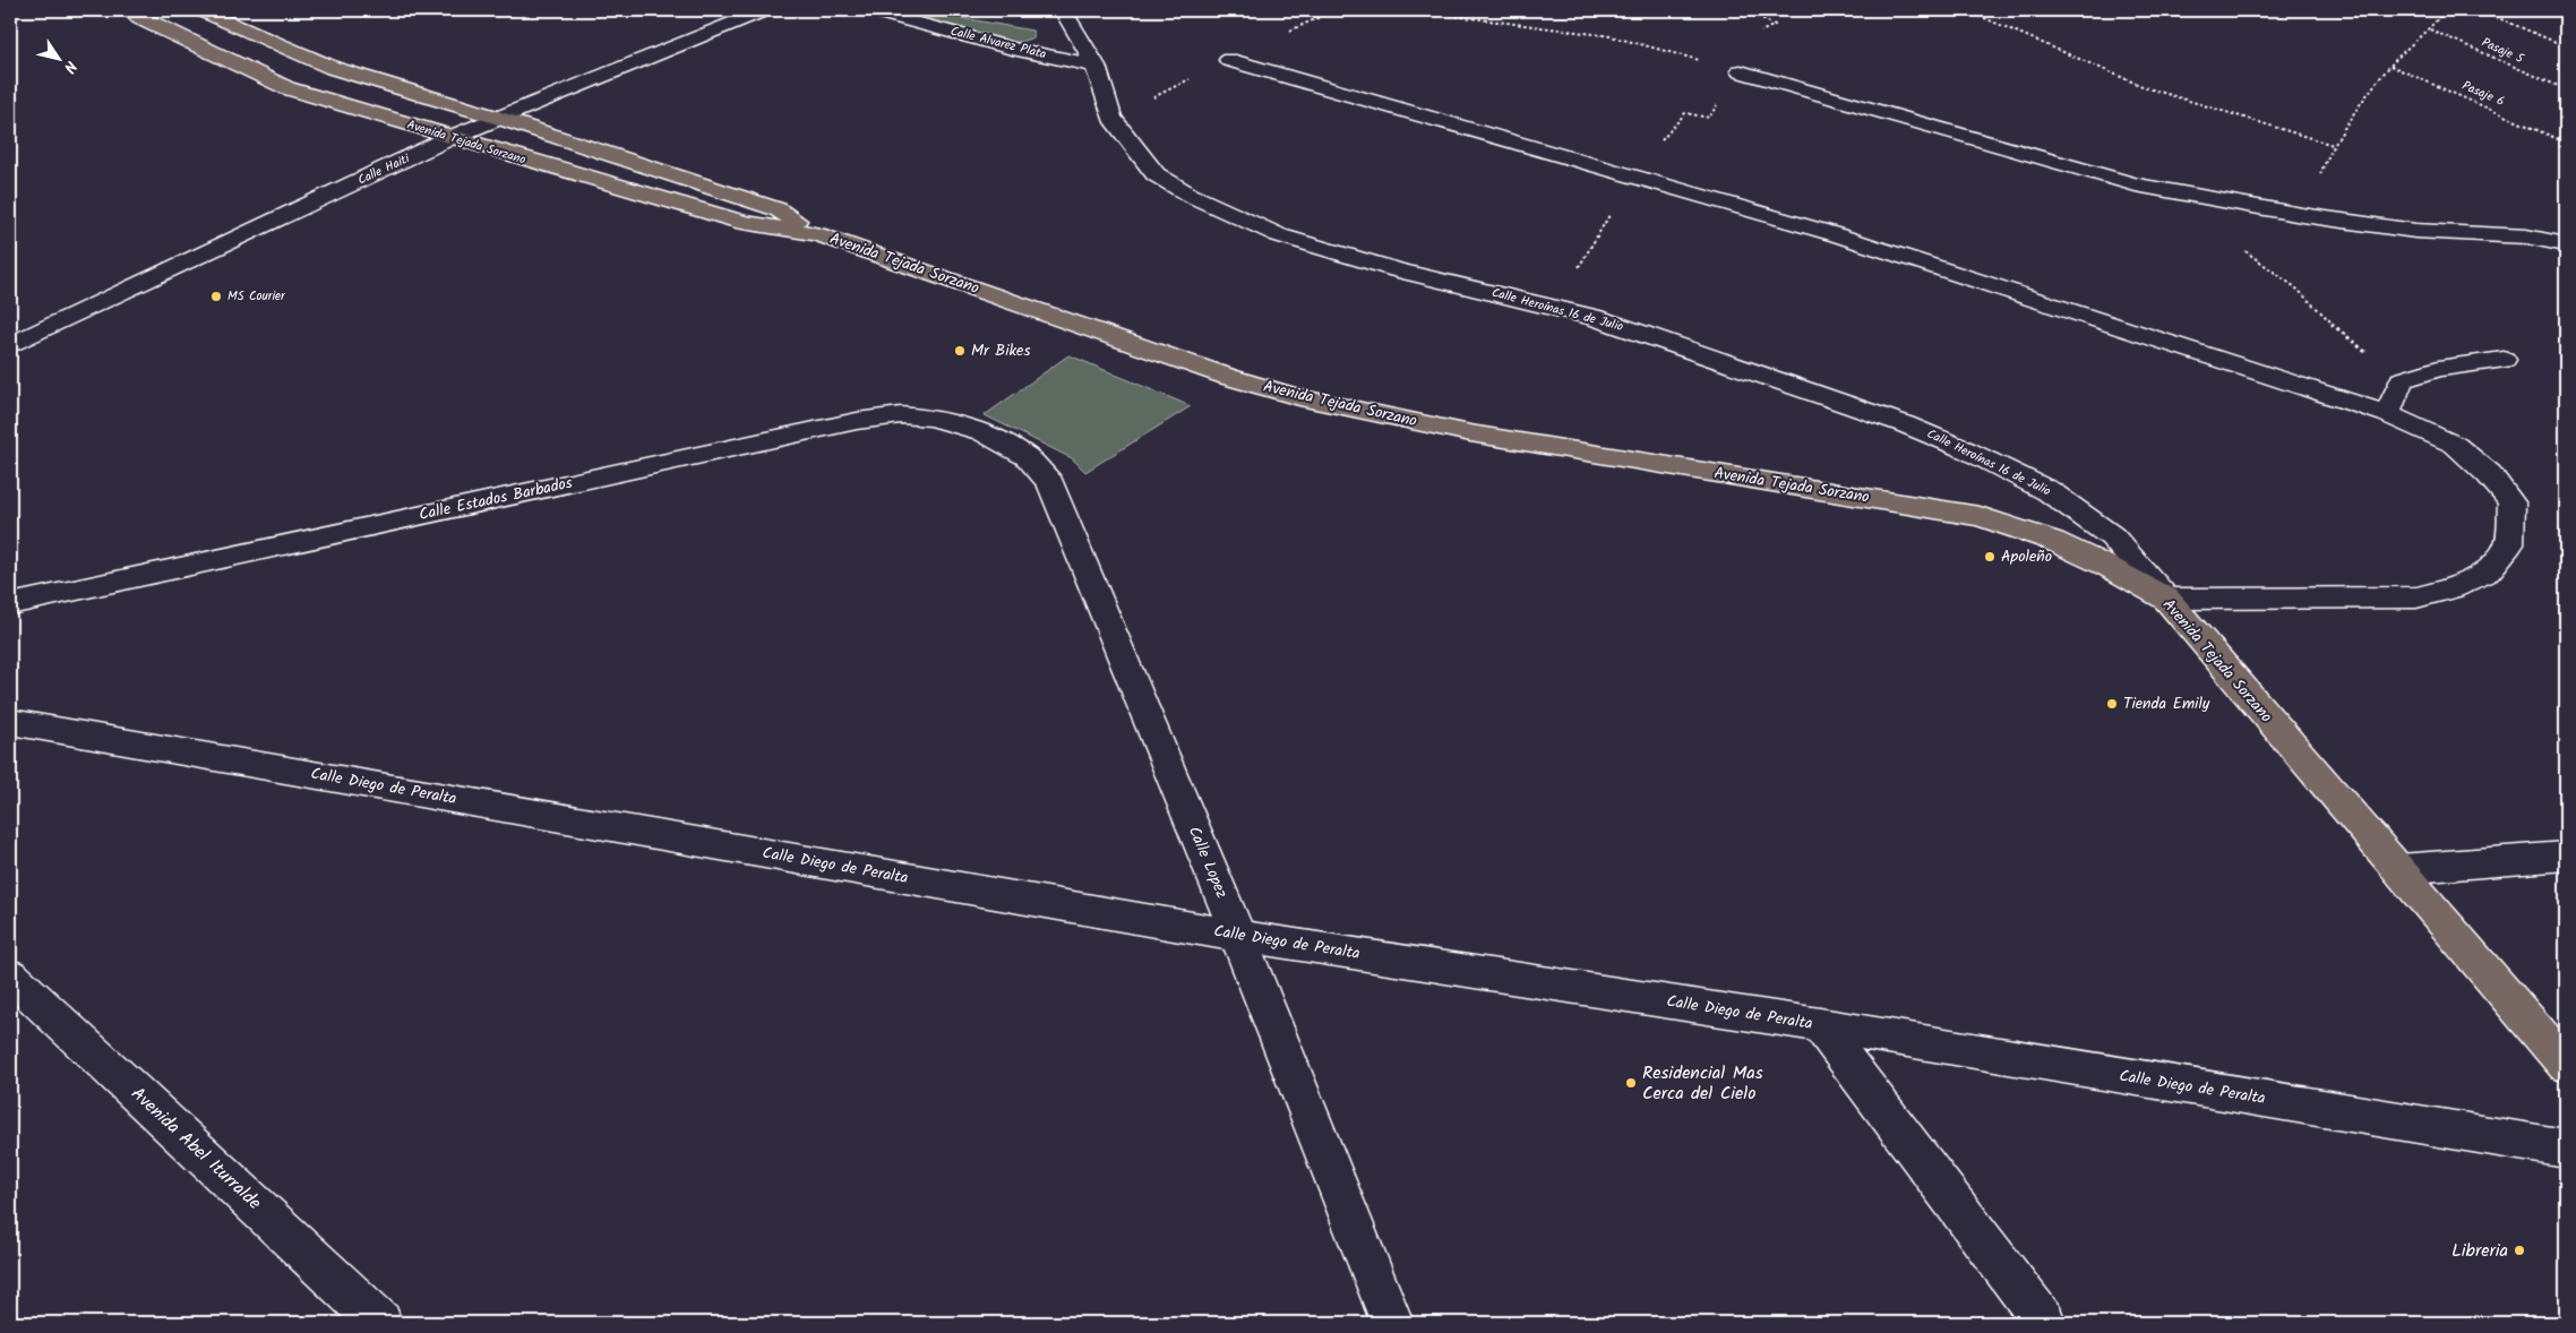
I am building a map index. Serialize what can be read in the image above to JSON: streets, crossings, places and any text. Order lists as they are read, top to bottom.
{
  "streets": {
    "main road": ["Avenida Tejada Sorzano"],
    "street": [
      "Calle Alvarez Plata",
      "Calle Haiti",
      "Calle Heroínas 16 de Julio",
      "Calle Estados Barbados",
      "Calle Diego de Peralta",
      "Calle Lopez",
      "Avenida Abel Iturralde"
    ],
    "path": ["Pasaje 5", "Pasaje 6"]
  },
  "crossings": [
    ["Calle Alvarez Plata", "Calle Heroínas 16 de Julio"],
    ["Avenida Tejada Sorzano", "Calle Haiti"],
    ["Avenida Tejada Sorzano", "Calle Heroínas 16 de Julio"],
    ["Calle Estados Barbados", "Calle Lopez"],
    ["Calle Diego de Peralta", "Calle Lopez"]
  ],
  "places": [
    "MS Courier",
    "Mr Bikes",
    "Apoleño",
    "Tienda Emily",
    "Residencial Mas Cerca del Cielo",
    "Libreria"
  ],
  "north": "bottom right"
}
